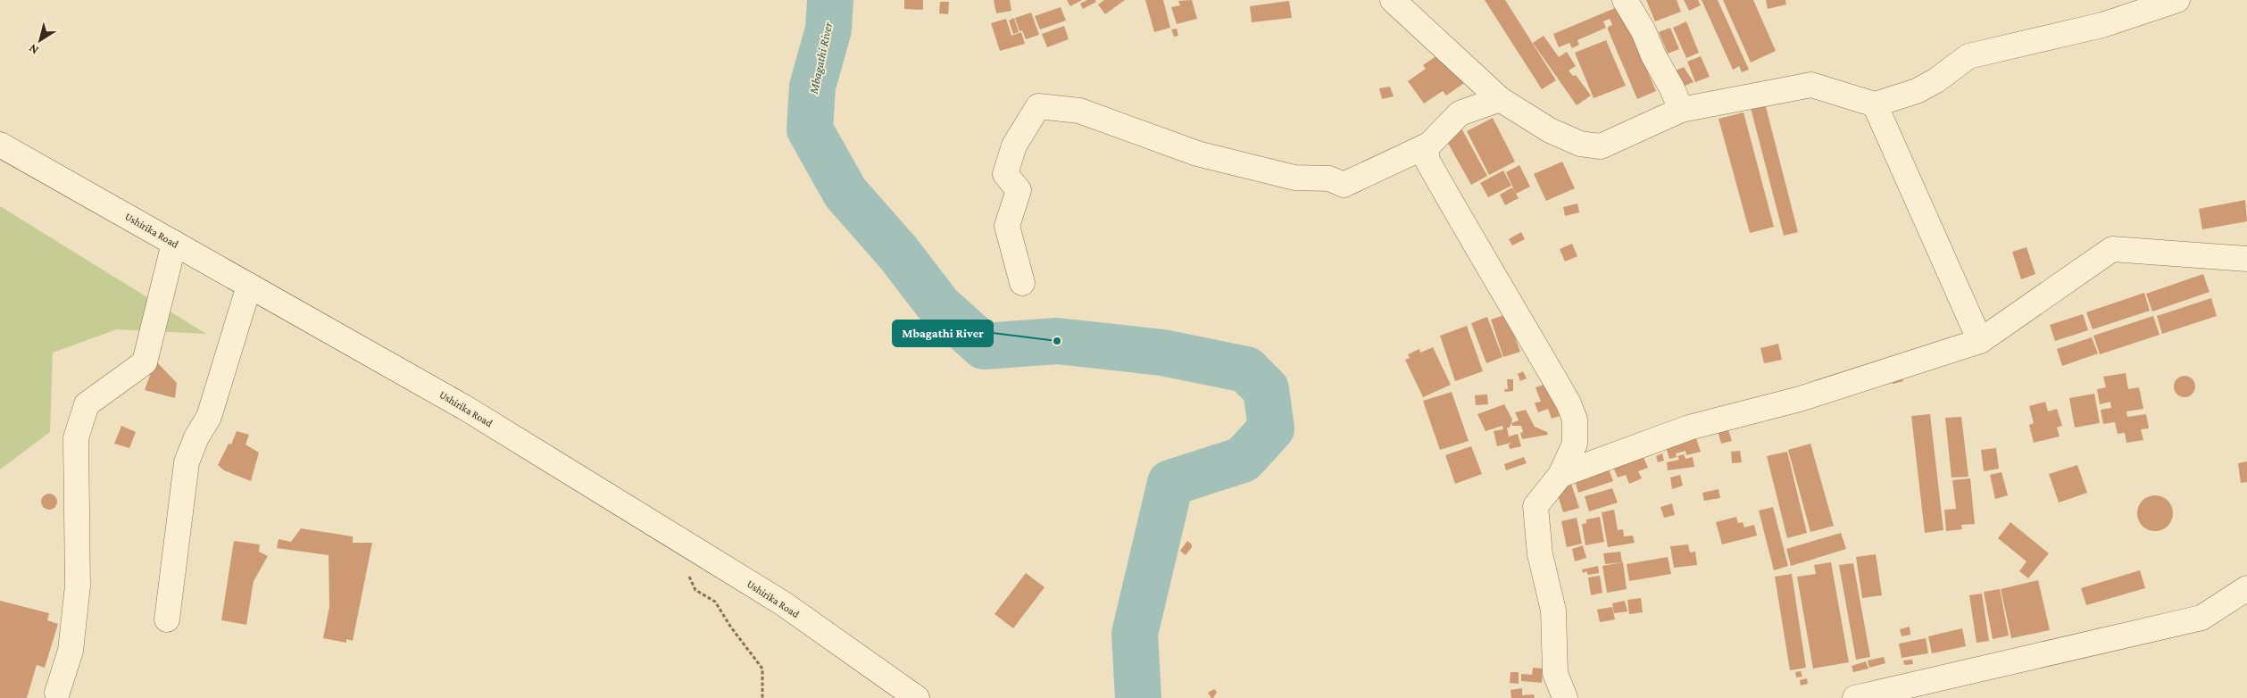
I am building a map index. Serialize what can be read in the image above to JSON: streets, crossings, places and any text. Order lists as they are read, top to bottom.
{
  "streets": {
    "street": ["Ushirika Road"]
  },
  "water": ["Mbagathi River"],
  "places": ["Mbagathi River"],
  "north": "bottom left"
}
